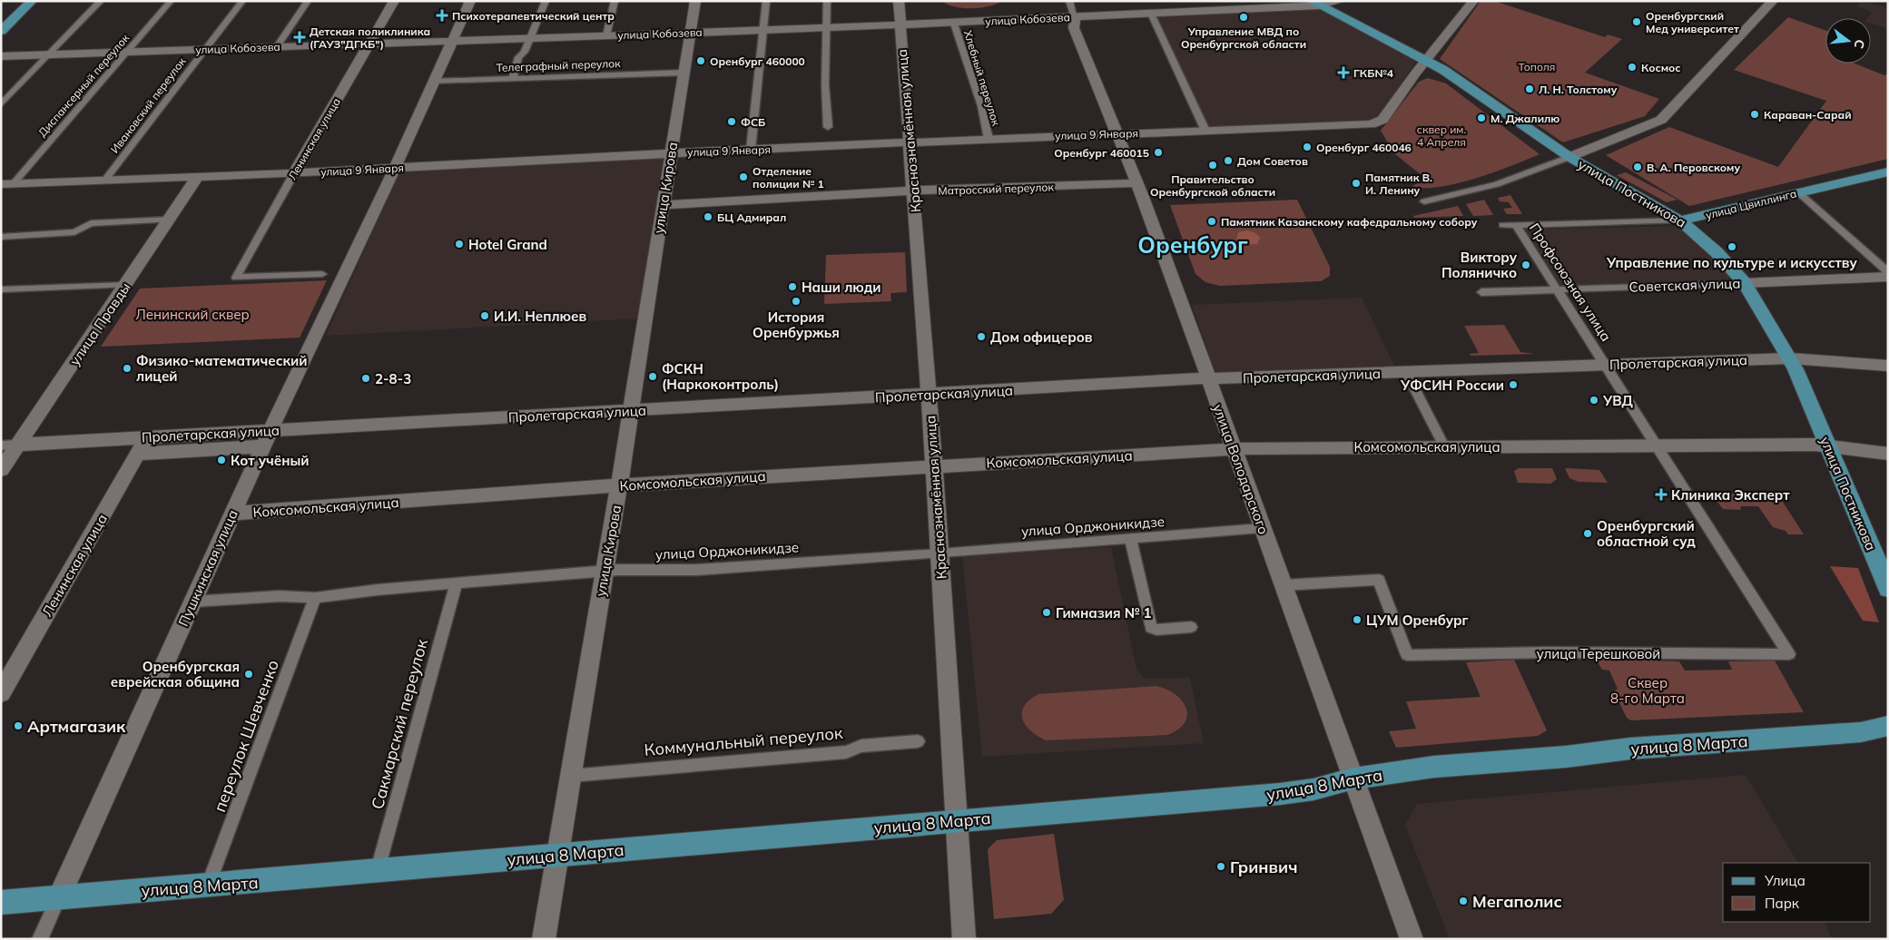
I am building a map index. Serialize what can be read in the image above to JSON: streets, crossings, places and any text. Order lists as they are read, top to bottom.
{
  "streets": {
    "main road": [
      "улица Кобозева",
      "Краснознамённая улица",
      "улица 9 Января",
      "Ленинская улица",
      "улица Кирова",
      "Матросский переулок",
      "улица Постникова",
      "улица Цвиллинга",
      "Советская улица",
      "улица Правды",
      "Пролетарская улица",
      "Комсомольская улица",
      "улица Володарского",
      "Пушкинская улица",
      "улица 8 Марта"
    ],
    "street": [
      "Телеграфный переулок",
      "Хлебный переулок",
      "Диспансерный переулок",
      "Ивановский переулок",
      "Профсоюзная улица",
      "улица Орджоникидзе",
      "улица Терешковой",
      "Сакмарский переулок",
      "переулок Шевченко",
      "Коммунальный переулок"
    ]
  },
  "crossings": [
    ["улица Кобозева", "Хлебный переулок"],
    ["улица Кобозева", "Диспансерный переулок"],
    ["улица Кобозева", "Ивановский переулок"],
    ["улица Кобозева", "Краснознамённая улица"],
    ["улица Кобозева", "Ленинская улица"],
    ["улица Кобозева", "улица Кирова"],
    ["улица Кобозева", "улица Постникова"],
    ["улица Кобозева", "улица Володарского"],
    ["улица Кобозева", "Пушкинская улица"],
    ["Телеграфный переулок", "улица Кирова"],
    ["Телеграфный переулок", "Пушкинская улица"],
    ["Хлебный переулок", "улица 9 Января"],
    ["Диспансерный переулок", "улица 9 Января"],
    ["Ивановский переулок", "улица 9 Января"],
    ["Краснознамённая улица", "улица 9 Января"],
    ["Краснознамённая улица", "Матросский переулок"],
    ["Краснознамённая улица", "Пролетарская улица"],
    ["Краснознамённая улица", "Комсомольская улица"],
    ["Краснознамённая улица", "улица Орджоникидзе"],
    ["Краснознамённая улица", "улица 8 Марта"],
    ["улица 9 Января", "Ленинская улица"],
    ["улица 9 Января", "улица Кирова"],
    ["улица 9 Января", "улица Постникова"],
    ["улица 9 Января", "улица Правды"],
    ["улица 9 Января", "улица Володарского"],
    ["улица 9 Января", "Пушкинская улица"],
    ["Ленинская улица", "Пролетарская улица"],
    ["улица Кирова", "Матросский переулок"],
    ["улица Кирова", "Пролетарская улица"],
    ["улица Кирова", "Комсомольская улица"],
    ["улица Кирова", "улица Орджоникидзе"],
    ["улица Кирова", "Коммунальный переулок"],
    ["улица Кирова", "улица 8 Марта"],
    ["Матросский переулок", "улица Володарского"],
    ["улица Постникова", "улица Цвиллинга"],
    ["улица Постникова", "Советская улица"],
    ["улица Постникова", "Пролетарская улица"],
    ["улица Постникова", "Комсомольская улица"],
    ["улица Цвиллинга", "Профсоюзная улица"],
    ["Профсоюзная улица", "Советская улица"],
    ["Профсоюзная улица", "Пролетарская улица"],
    ["Профсоюзная улица", "Комсомольская улица"],
    ["Профсоюзная улица", "улица Терешковой"],
    ["улица Правды", "Пролетарская улица"],
    ["Пролетарская улица", "улица Володарского"],
    ["Пролетарская улица", "Пушкинская улица"],
    ["Комсомольская улица", "улица Володарского"],
    ["Комсомольская улица", "Пушкинская улица"],
    ["улица Володарского", "улица Орджоникидзе"],
    ["улица Володарского", "улица Терешковой"],
    ["улица Володарского", "улица 8 Марта"],
    ["улица Орджоникидзе", "Пушкинская улица"],
    ["улица Орджоникидзе", "Сакмарский переулок"],
    ["улица Орджоникидзе", "переулок Шевченко"],
    ["Пушкинская улица", "улица 8 Марта"],
    ["Сакмарский переулок", "улица 8 Марта"],
    ["переулок Шевченко", "улица 8 Марта"]
  ],
  "districts": ["Оренбург"],
  "parks": [
    "Тополя",
    "сквер им. 4 Апреля",
    "Ленинский сквер",
    "Сквер 8-го Марта"
  ],
  "places": {
    "health": [
      "Психотерапевтический центр",
      "Детская поликлиника (ГАУЗ\"ДГКБ\")",
      "ГКБ№4",
      "Клиника Эксперт"
    ],
    "other": [
      "Управление МВД по Оренбургской области",
      "Оренбургский Мед университет",
      "Оренбург 460000",
      "Космос",
      "Л. Н. Толстому",
      "Караван-Сарай",
      "М. Джалилю",
      "ФСБ",
      "Оренбург 460046",
      "Оренбург 460015",
      "Дом Советов",
      "Правительство Оренбургской области",
      "В. А. Перовскому",
      "Отделение полиции № 1",
      "Памятник В. И. Ленину",
      "БЦ Адмирал",
      "Памятник Казанскому кафедральному собору",
      "Hotel Grand",
      "Управление по культуре и искусству",
      "Виктору Поляничко",
      "Наши люди",
      "История Оренбуржья",
      "И.И. Неплюев",
      "Дом офицеров",
      "Физико-математический лицей",
      "ФСКН (Наркоконтроль)",
      "2-8-3",
      "УФСИН России",
      "УВД",
      "Кот учёный",
      "Оренбургский областной суд",
      "Гимназия № 1",
      "ЦУМ Оренбург",
      "Оренбургская еврейская община",
      "Артмагазик",
      "Гринвич",
      "Мегаполис"
    ]
  },
  "legend": ["Улица", "Парк"],
  "north": "right"
}
